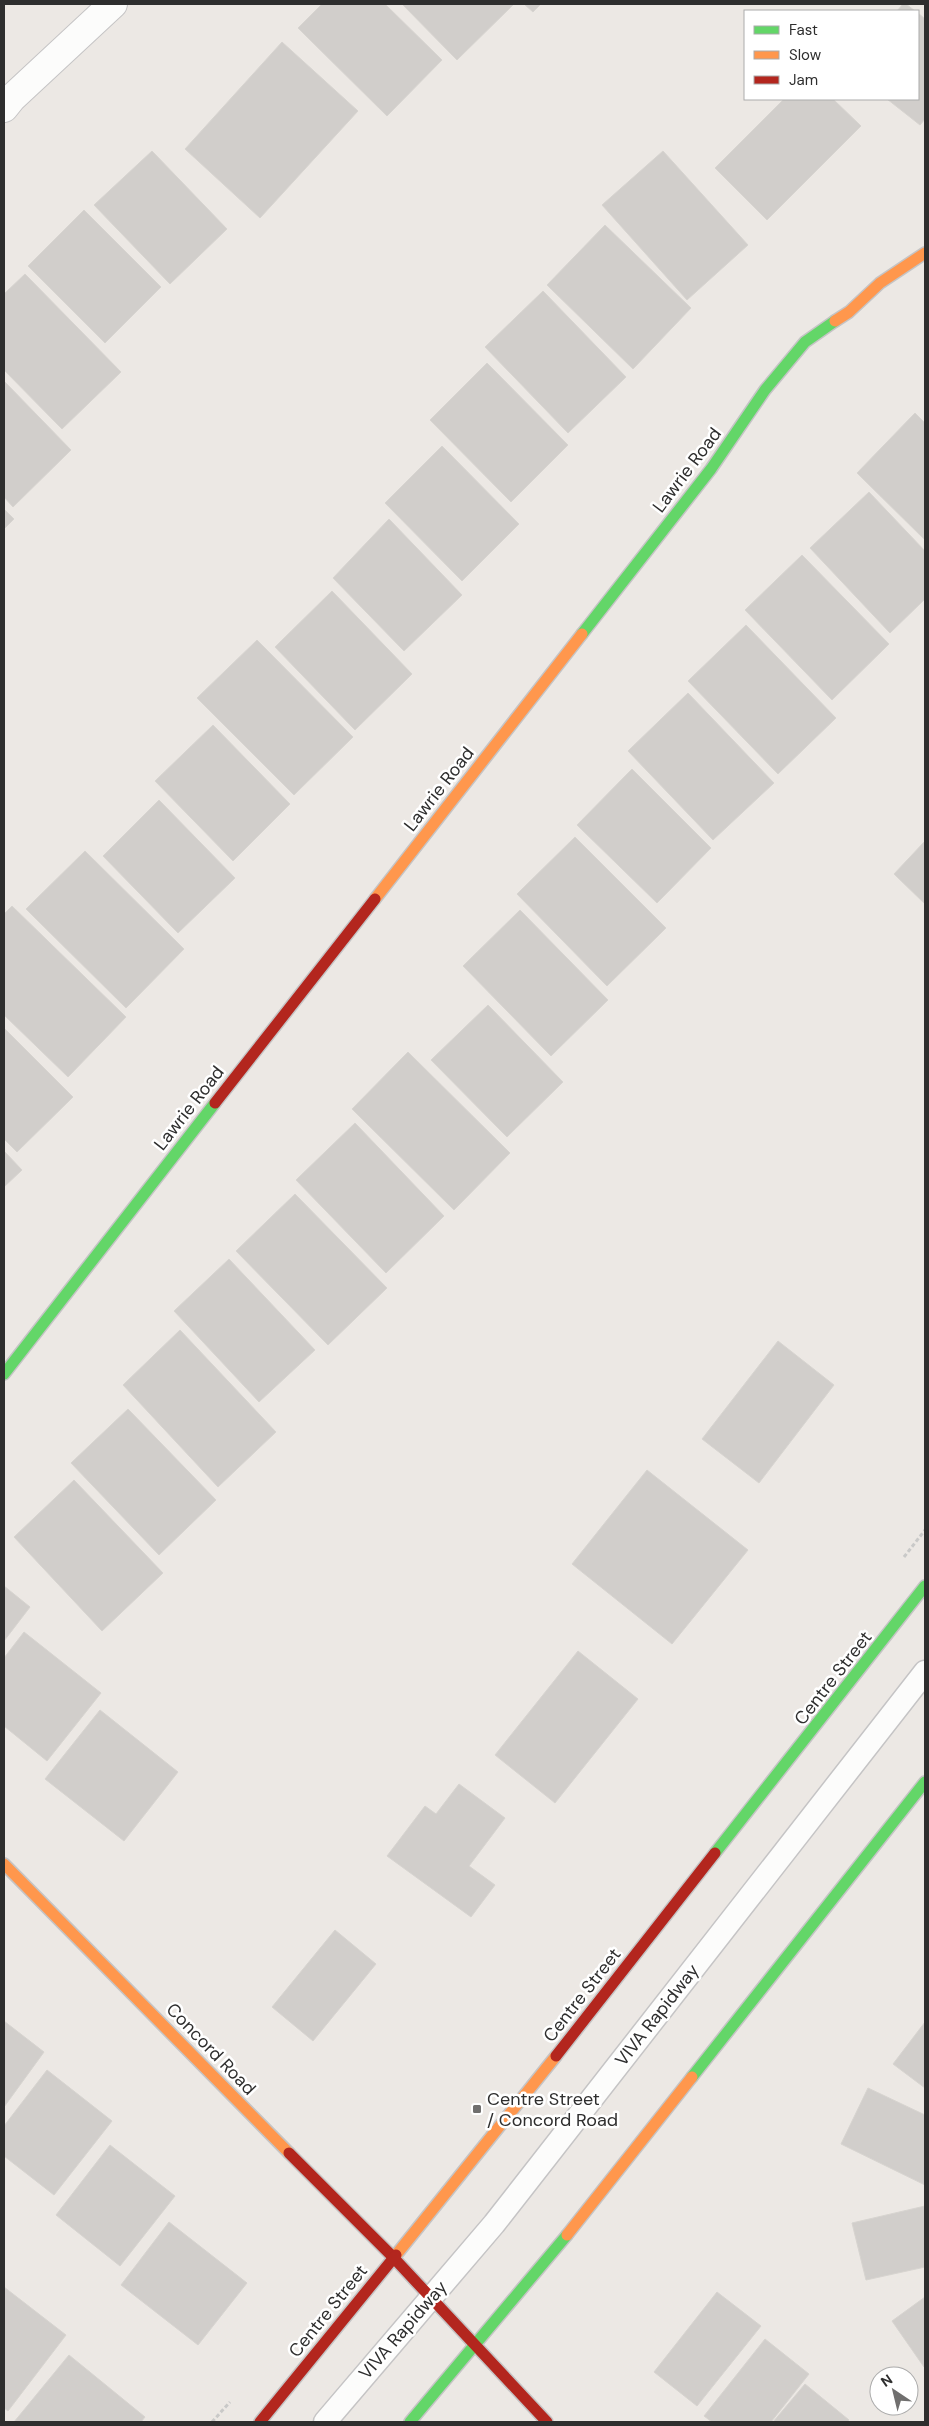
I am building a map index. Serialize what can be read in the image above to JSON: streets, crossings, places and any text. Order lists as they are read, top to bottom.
{
  "streets": {
    "street": ["Lawrie Road", "Centre Street", "Concord Road"],
    "lane": ["VIVA Rapidway"]
  },
  "crossings": [
    ["Centre Street", "Concord Road"],
    ["VIVA Rapidway", "Concord Road"]
  ],
  "places": {
    "transit": ["Centre Street / Concord Road"]
  },
  "legend": ["Fast", "Slow", "Jam"],
  "north": "top left"
}
